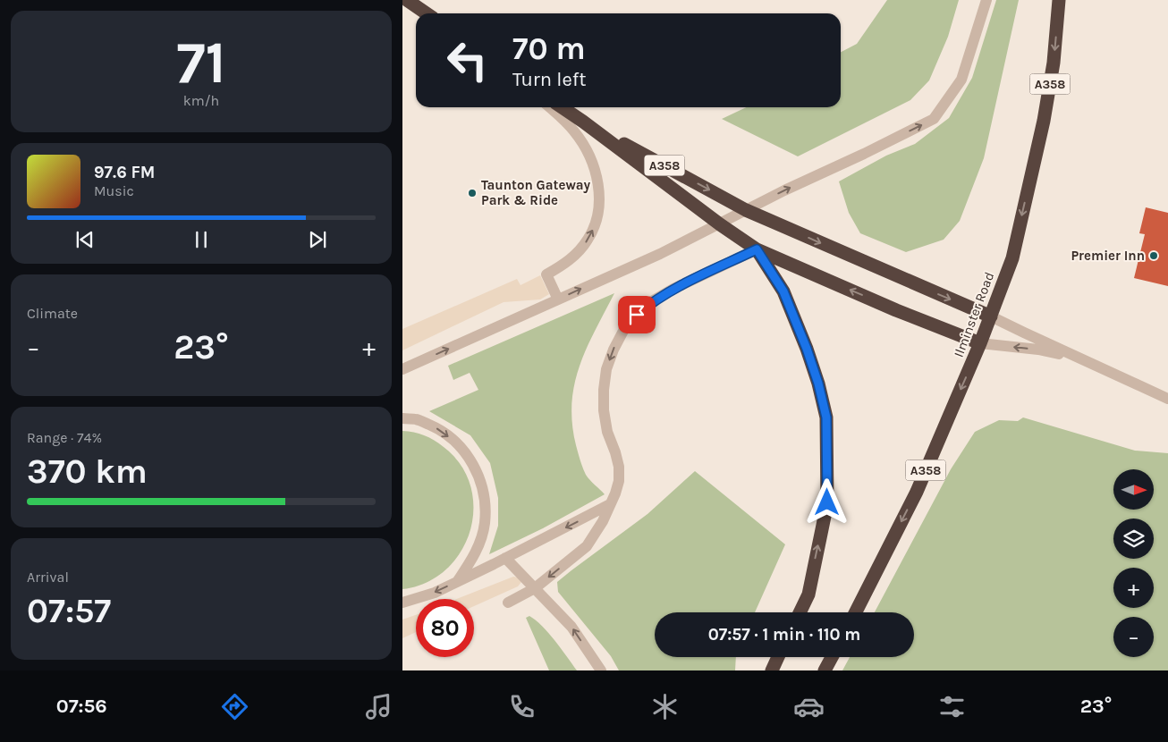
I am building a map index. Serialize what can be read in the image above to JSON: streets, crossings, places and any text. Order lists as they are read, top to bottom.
{
  "streets": {
    "highway": ["A358", "Ilminster Road"]
  },
  "crossings": [
    ["A358", "Ilminster Road"]
  ],
  "one_way": ["Ilminster Road"],
  "places": ["Taunton Gateway Park & Ride", "Premier Inn"],
  "north": "right",
  "page": {
    "tile": [
      ["71", "km/h"],
      "Climate",
      ["Range · 74%", "370 km"],
      ["Arrival", "07:57"]
    ],
    "turn": ["70 m", "Turn left"],
    "song": ["97.6 FM", "Music"],
    "heat": ["−", "23°", "+"],
    "map_buttons": ["+", "−"],
    "limit": "80",
    "trip": "07:57 · 1 min · 110 m",
    "tabs": ["07:56", "23°"]
  }
}
